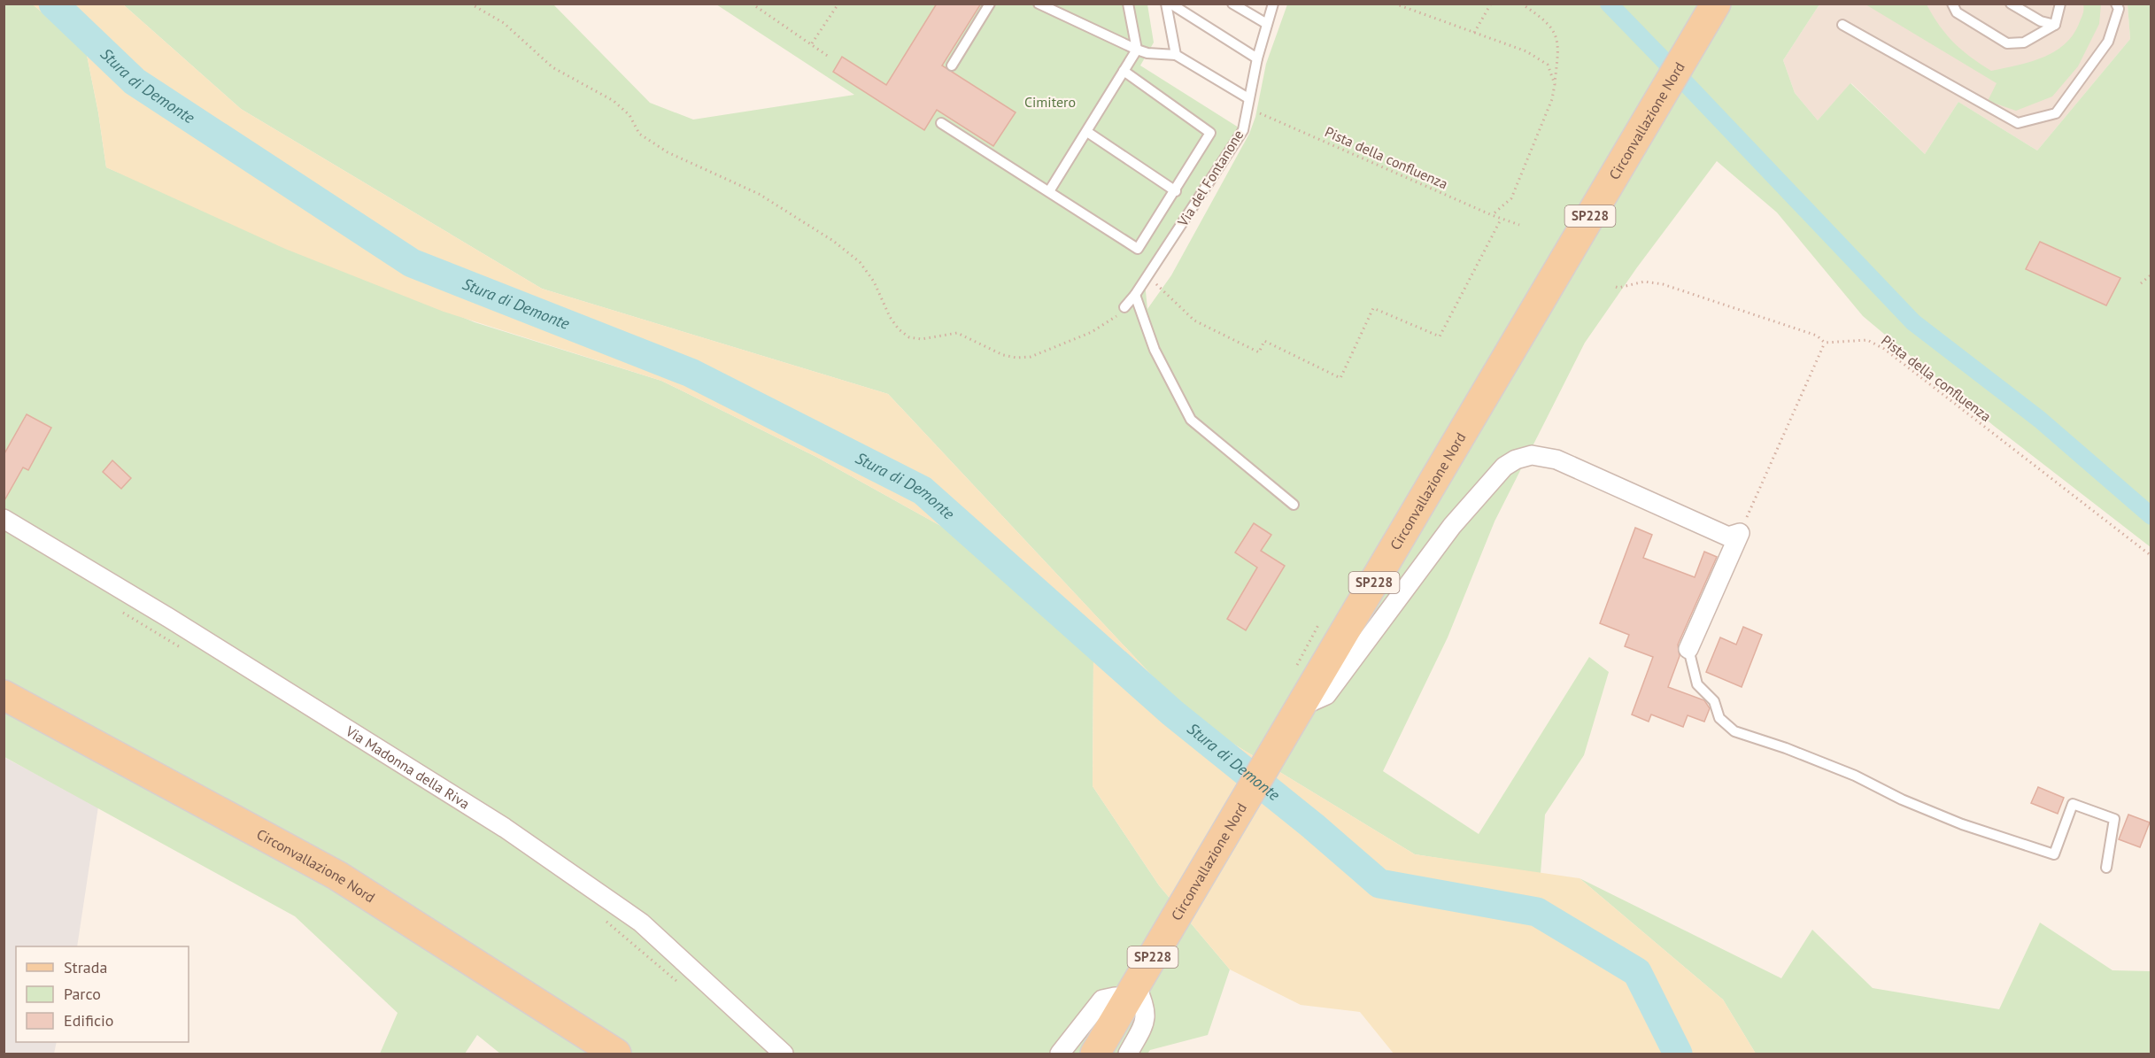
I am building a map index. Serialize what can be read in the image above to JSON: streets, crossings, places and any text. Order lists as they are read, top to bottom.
{
  "streets": {
    "main road": ["Circonvallazione Nord", "SP228"],
    "street": ["Via Madonna della Riva"],
    "lane": ["Via del Fontanone"],
    "path": ["Pista della confluenza"]
  },
  "crossings": [
    ["Pista della confluenza", "Via del Fontanone"]
  ],
  "water": ["Stura di Demonte"],
  "parks": ["Cimitero"],
  "legend": ["Strada", "Parco", "Edificio"]
}
